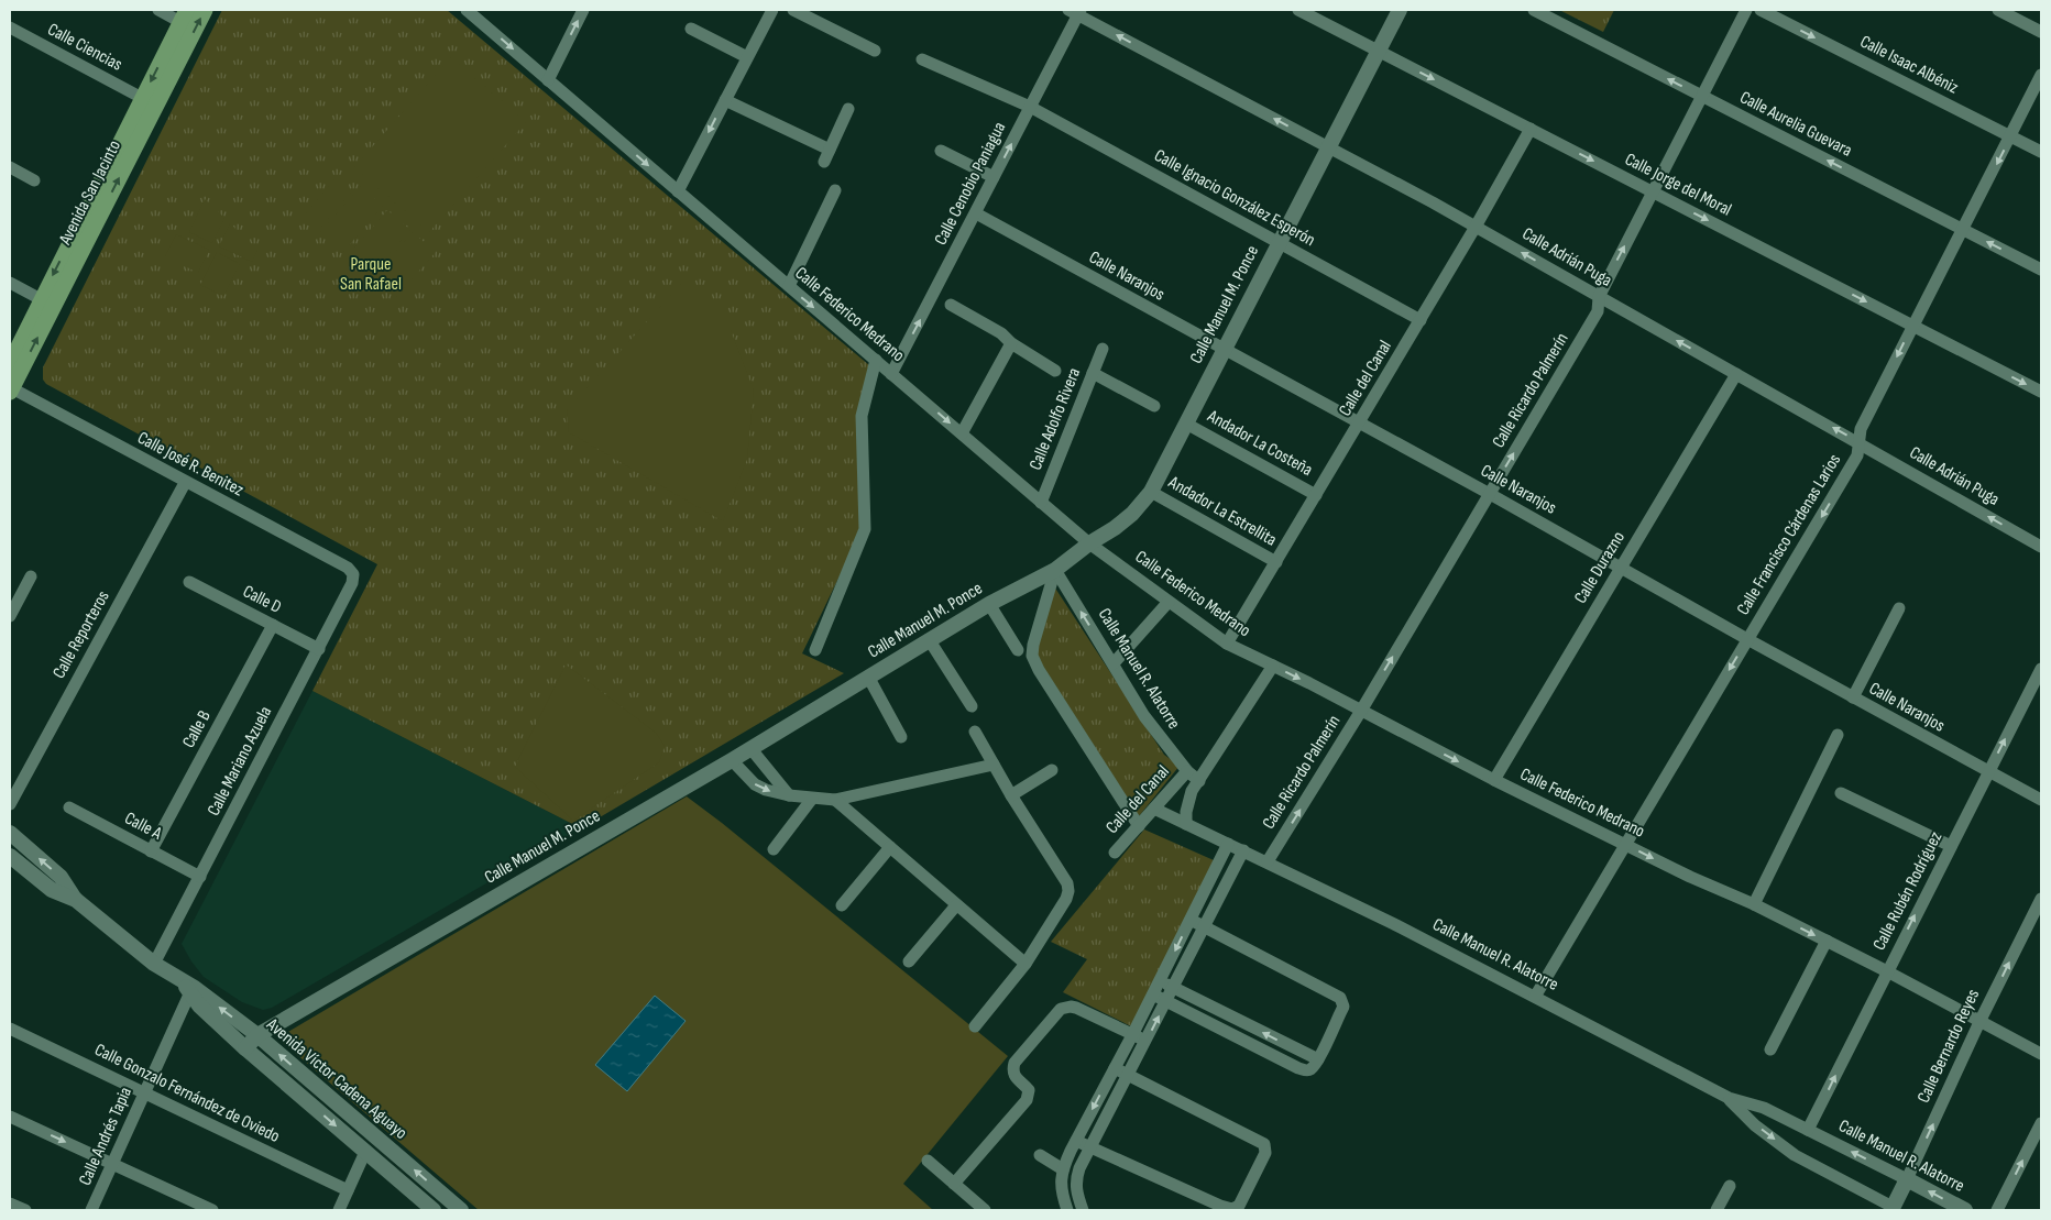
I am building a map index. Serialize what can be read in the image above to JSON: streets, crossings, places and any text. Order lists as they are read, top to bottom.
{
  "streets": {
    "main road": ["Avenida San Jacinto"],
    "street": [
      "Calle Ciencias",
      "Calle Isaac Albéniz",
      "Calle Aurelia Guevara",
      "Calle Cenobio Paniagua",
      "Calle Jorge del Moral",
      "Calle Ignacio González Esperón",
      "Calle Adrián Puga",
      "Calle Naranjos",
      "Calle Manuel M. Ponce",
      "Calle Federico Medrano",
      "Calle del Canal",
      "Calle Ricardo Palmerín",
      "Calle Adolfo Rivera",
      "Andador La Costeña",
      "Calle José R. Benitez",
      "Andador La Estrellita",
      "Calle Francisco Cárdenas Larios",
      "Calle Durazno",
      "Calle D",
      "Calle Reporteros",
      "Calle Manuel R. Alatorre",
      "Calle B",
      "Calle Mariano Azuela",
      "Calle A",
      "Calle Rubén Rodríguez",
      "Calle Bernardo Reyes",
      "Avenida Víctor Cadena Aguayo",
      "Calle Gonzalo Fernández de Oviedo",
      "Calle Andrés Tapia"
    ]
  },
  "crossings": [
    ["Calle Ciencias", "Avenida San Jacinto"],
    ["Calle Isaac Albéniz", "Calle Francisco Cárdenas Larios"],
    ["Calle Aurelia Guevara", "Calle Ricardo Palmerín"],
    ["Calle Aurelia Guevara", "Calle Francisco Cárdenas Larios"],
    ["Calle Cenobio Paniagua", "Calle Ignacio González Esperón"],
    ["Calle Cenobio Paniagua", "Calle Adrián Puga"],
    ["Calle Cenobio Paniagua", "Calle Naranjos"],
    ["Calle Cenobio Paniagua", "Calle Federico Medrano"],
    ["Calle Jorge del Moral", "Calle Manuel M. Ponce"],
    ["Calle Jorge del Moral", "Calle del Canal"],
    ["Calle Jorge del Moral", "Calle Ricardo Palmerín"],
    ["Calle Jorge del Moral", "Calle Francisco Cárdenas Larios"],
    ["Avenida San Jacinto", "Calle José R. Benitez"],
    ["Calle Ignacio González Esperón", "Calle Manuel M. Ponce"],
    ["Calle Ignacio González Esperón", "Calle del Canal"],
    ["Calle Adrián Puga", "Calle Manuel M. Ponce"],
    ["Calle Adrián Puga", "Calle del Canal"],
    ["Calle Adrián Puga", "Calle Ricardo Palmerín"],
    ["Calle Adrián Puga", "Calle Francisco Cárdenas Larios"],
    ["Calle Adrián Puga", "Calle Durazno"],
    ["Calle Naranjos", "Calle Manuel M. Ponce"],
    ["Calle Naranjos", "Calle del Canal"],
    ["Calle Naranjos", "Calle Ricardo Palmerín"],
    ["Calle Naranjos", "Calle Francisco Cárdenas Larios"],
    ["Calle Naranjos", "Calle Durazno"],
    ["Calle Naranjos", "Calle Rubén Rodríguez"],
    ["Calle Manuel M. Ponce", "Calle Federico Medrano"],
    ["Calle Manuel M. Ponce", "Andador La Costeña"],
    ["Calle Manuel M. Ponce", "Andador La Estrellita"],
    ["Calle Manuel M. Ponce", "Calle Manuel R. Alatorre"],
    ["Calle Manuel M. Ponce", "Avenida Víctor Cadena Aguayo"],
    ["Calle Federico Medrano", "Calle del Canal"],
    ["Calle Federico Medrano", "Calle Ricardo Palmerín"],
    ["Calle Federico Medrano", "Calle Adolfo Rivera"],
    ["Calle Federico Medrano", "Calle Francisco Cárdenas Larios"],
    ["Calle Federico Medrano", "Calle Durazno"],
    ["Calle Federico Medrano", "Calle Rubén Rodríguez"],
    ["Calle Federico Medrano", "Calle Bernardo Reyes"],
    ["Calle del Canal", "Andador La Costeña"],
    ["Calle del Canal", "Andador La Estrellita"],
    ["Calle del Canal", "Calle Manuel R. Alatorre"],
    ["Calle Ricardo Palmerín", "Calle Manuel R. Alatorre"],
    ["Calle José R. Benitez", "Calle Reporteros"],
    ["Calle José R. Benitez", "Calle Mariano Azuela"],
    ["Calle Francisco Cárdenas Larios", "Calle Manuel R. Alatorre"],
    ["Calle D", "Calle B"],
    ["Calle D", "Calle Mariano Azuela"],
    ["Calle Manuel R. Alatorre", "Calle Rubén Rodríguez"],
    ["Calle Manuel R. Alatorre", "Calle Bernardo Reyes"],
    ["Calle B", "Calle A"],
    ["Calle Mariano Azuela", "Calle A"],
    ["Calle Mariano Azuela", "Avenida Víctor Cadena Aguayo"],
    ["Avenida Víctor Cadena Aguayo", "Calle Andrés Tapia"],
    ["Calle Gonzalo Fernández de Oviedo", "Calle Andrés Tapia"]
  ],
  "one_way": [
    "Calle Isaac Albéniz",
    "Calle Aurelia Guevara",
    "Calle Jorge del Moral",
    "Calle Adrián Puga",
    "Calle Federico Medrano",
    "Calle Ricardo Palmerín",
    "Calle Francisco Cárdenas Larios",
    "Calle Rubén Rodríguez"
  ],
  "parks": ["Parque San Rafael"]
}
